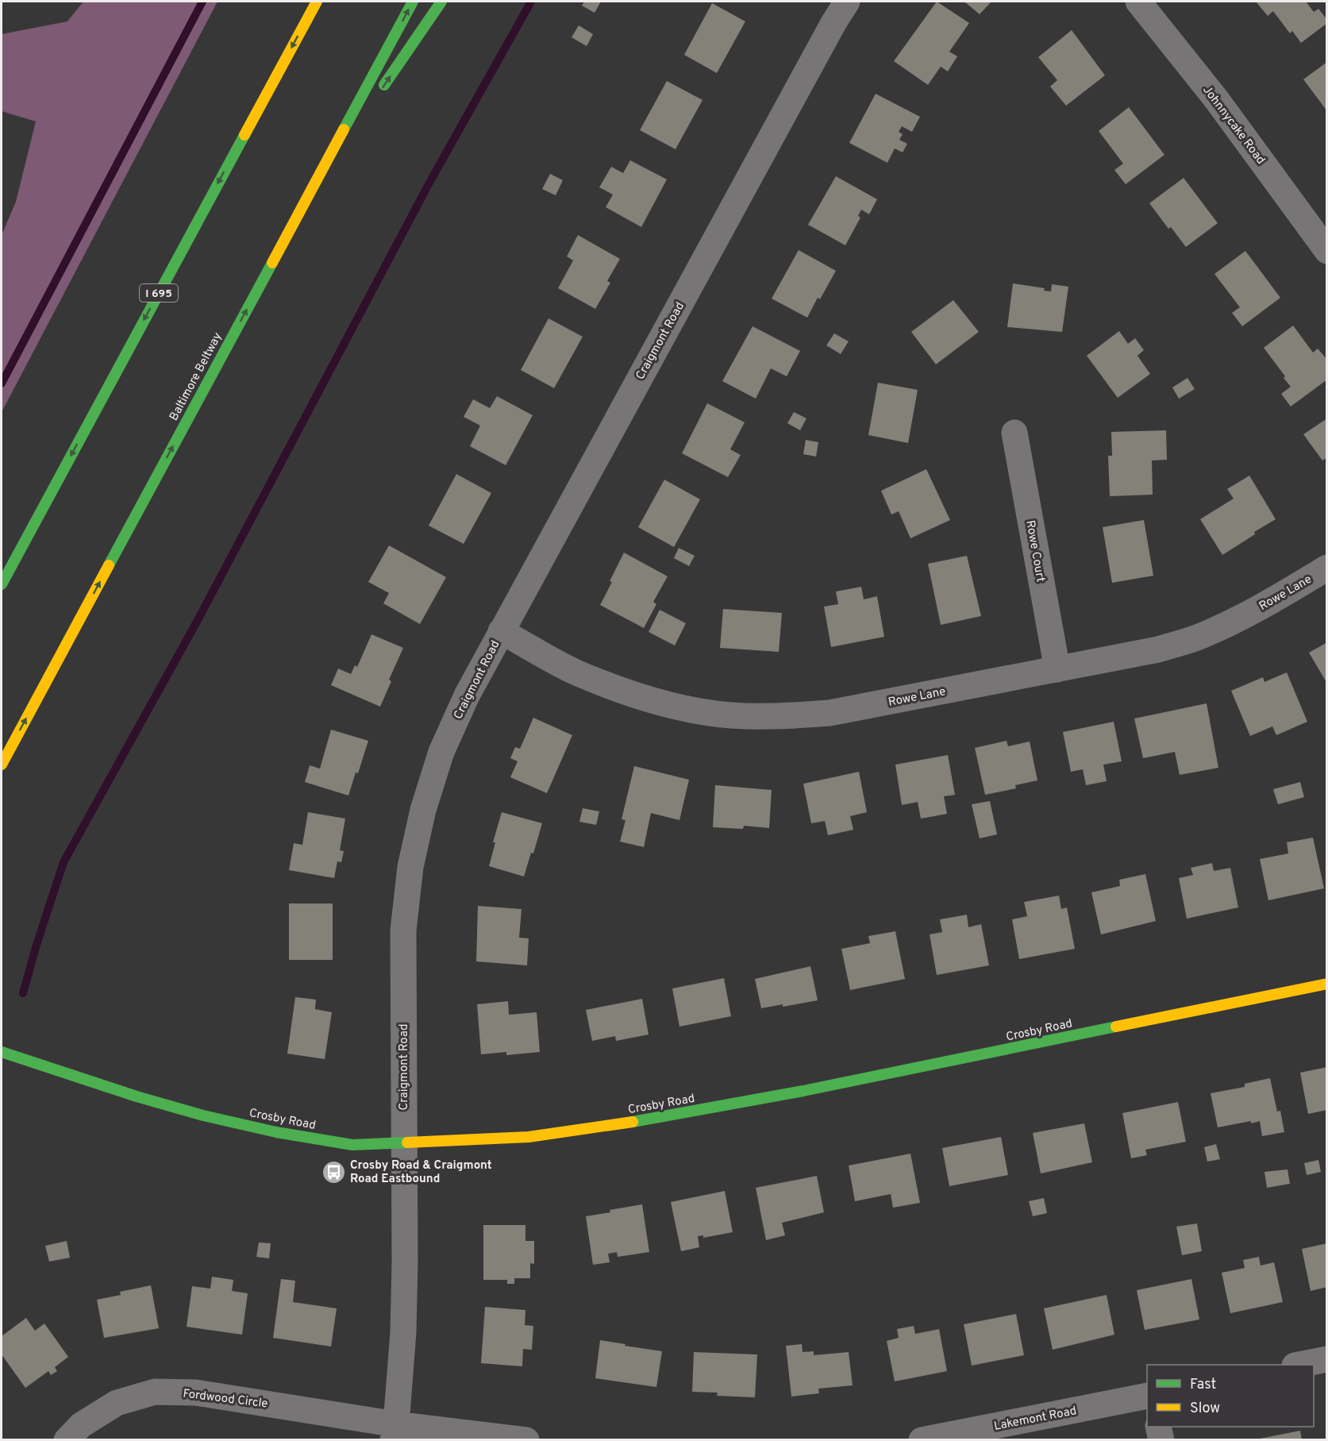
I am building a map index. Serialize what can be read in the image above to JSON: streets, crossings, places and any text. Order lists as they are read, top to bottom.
{
  "streets": {
    "main road": ["I 695", "Baltimore Beltway", "Crosby Road"],
    "street": [
      "Johnnycake Road",
      "Craigmont Road",
      "Rowe Court",
      "Rowe Lane",
      "Fordwood Circle",
      "Lakemont Road"
    ]
  },
  "crossings": [
    ["Craigmont Road", "Rowe Lane"],
    ["Craigmont Road", "Crosby Road"],
    ["Craigmont Road", "Fordwood Circle"],
    ["Rowe Court", "Rowe Lane"]
  ],
  "places": {
    "bus stop": ["Crosby Road & Craigmont Road Eastbound"]
  },
  "legend": ["Fast", "Slow"]
}
